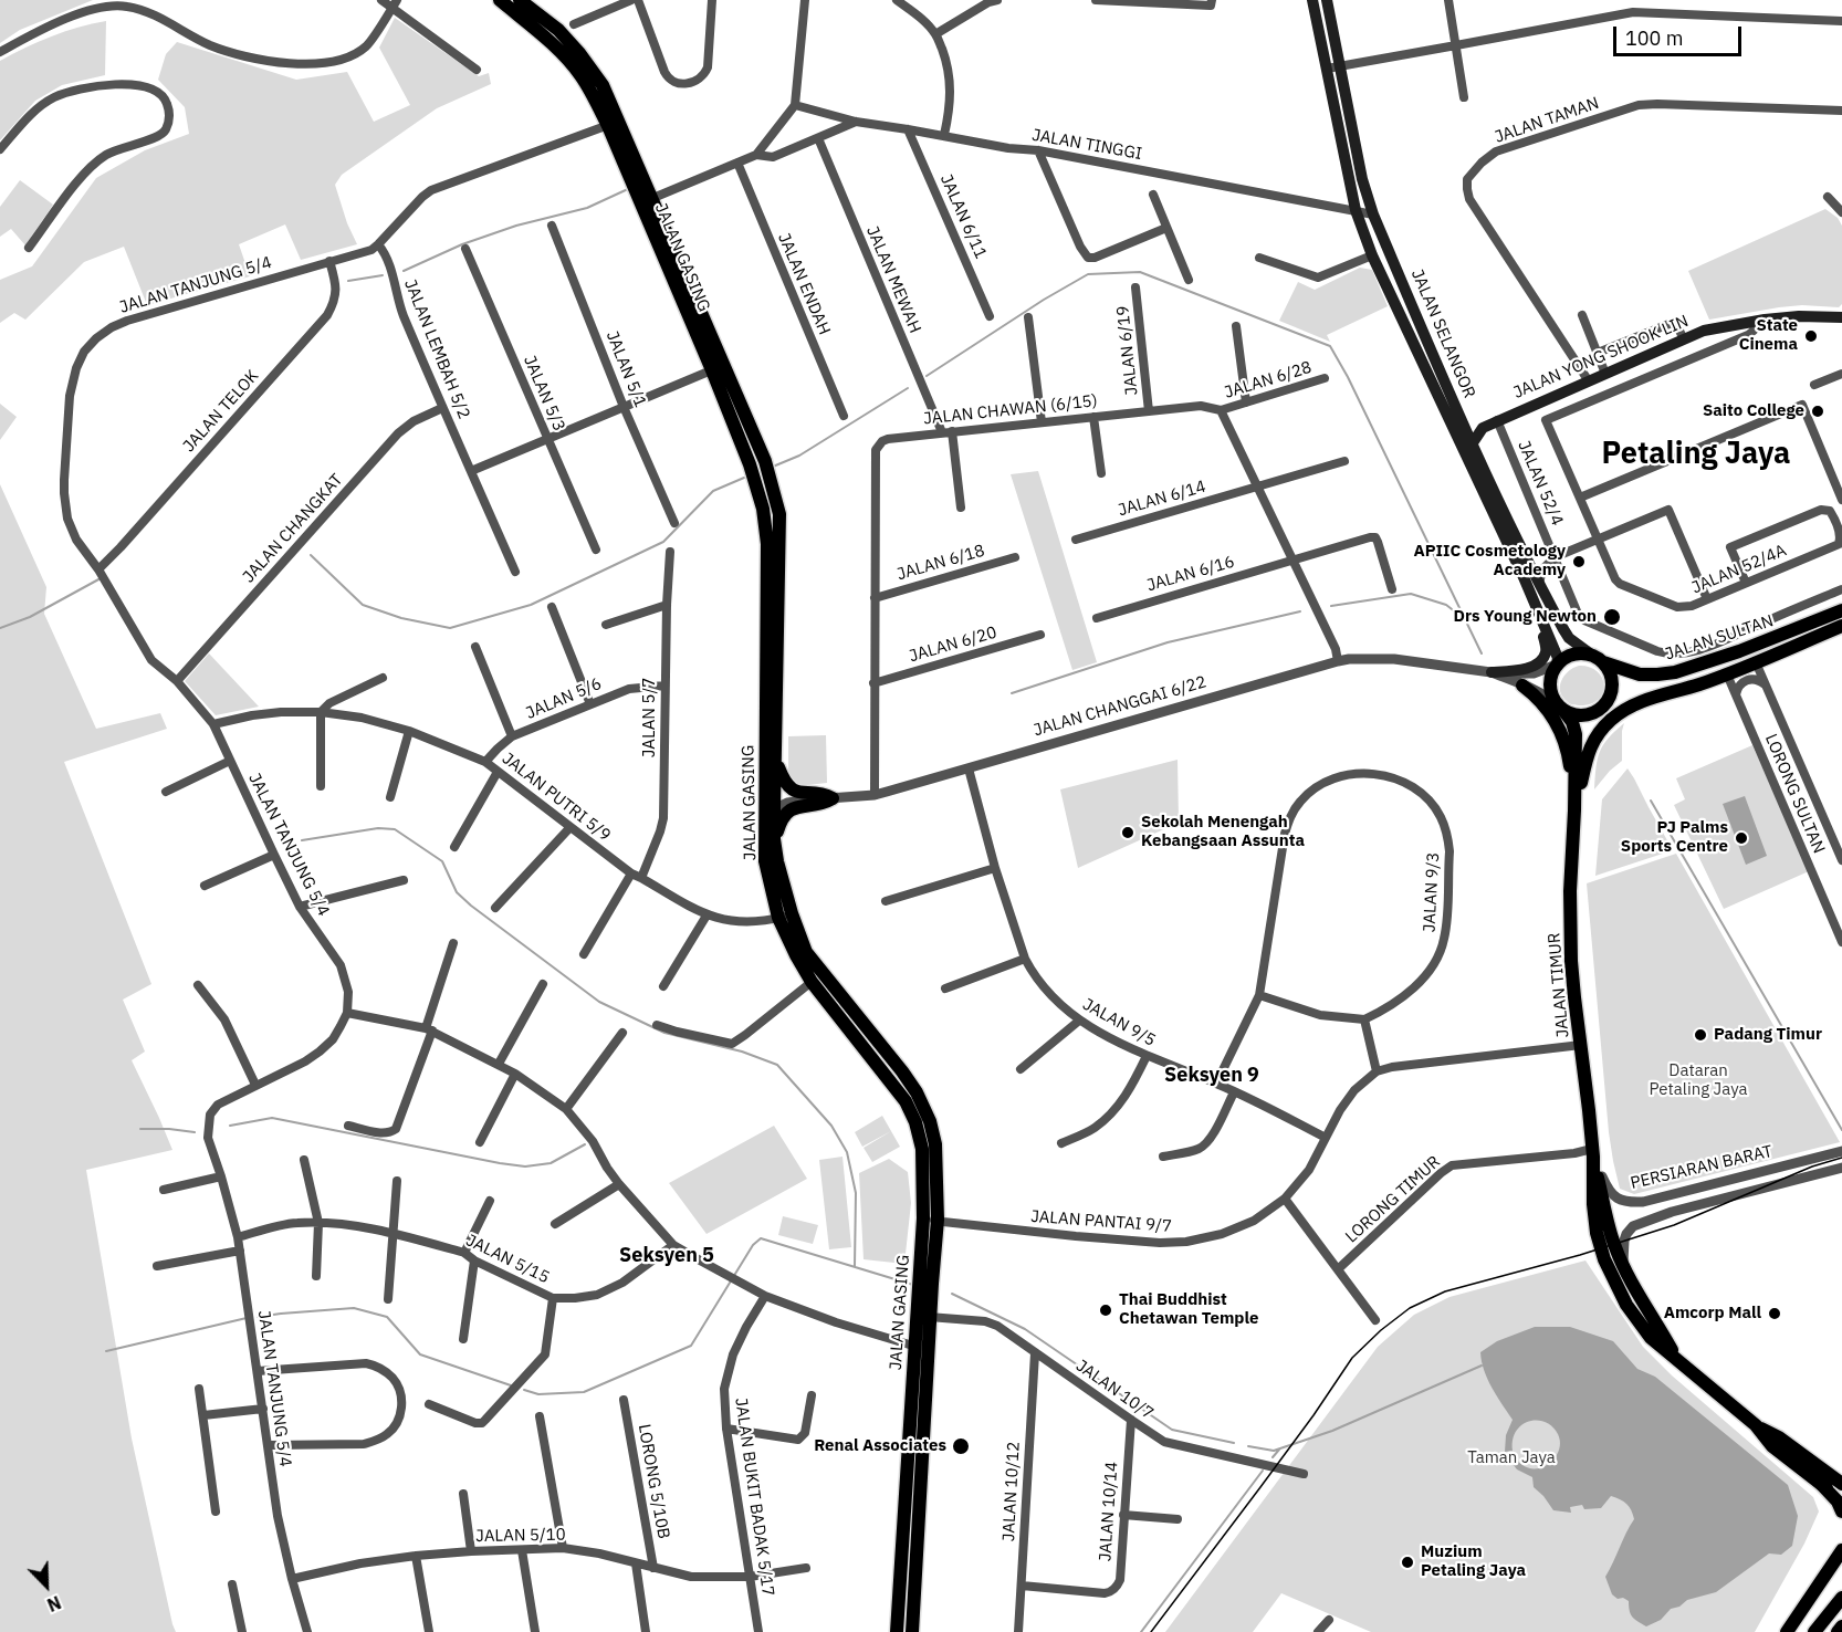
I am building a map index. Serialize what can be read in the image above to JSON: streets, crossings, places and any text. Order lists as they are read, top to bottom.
{
  "streets": {
    "main road": [
      "JALAN GASING",
      "JALAN SELANGOR",
      "JALAN YONG SHOOK LIN",
      "JALAN SULTAN",
      "JALAN TIMUR"
    ],
    "street": [
      "JALAN TAMAN",
      "JALAN TINGGI",
      "JALAN 6/11",
      "JALAN MEWAH",
      "JALAN ENDAH",
      "JALAN TANJUNG 5/4",
      "JALAN LEMBAH 5/2",
      "JALAN 6/19",
      "JALAN 5/1",
      "JALAN 6/28",
      "JALAN 5/3",
      "JALAN CHAWAN (6/15)",
      "JALAN TELOK",
      "JALAN 52/4",
      "JALAN 6/14",
      "JALAN CHANGKAT",
      "JALAN 6/18",
      "JALAN 52/4A",
      "JALAN 6/16",
      "JALAN 6/20",
      "JALAN 5/6",
      "JALAN CHANGGAI 6/22",
      "JALAN 5/7",
      "LORONG SULTAN",
      "JALAN PUTRI 5/9",
      "JALAN 9/3",
      "JALAN 9/5",
      "PERSIARAN BARAT",
      "LORONG TIMUR",
      "JALAN PANTAI 9/7",
      "JALAN 5/15",
      "JALAN 10/7",
      "LORONG 5/10B",
      "JALAN 10/12",
      "JALAN BUKIT BADAK 5/17",
      "JALAN 10/14",
      "JALAN 5/10"
    ]
  },
  "crossings": [
    ["JALAN TAMAN", "JALAN YONG SHOOK LIN"],
    ["JALAN TINGGI", "JALAN 6/11"],
    ["JALAN TINGGI", "JALAN SELANGOR"],
    ["JALAN GASING", "JALAN CHANGGAI 6/22"],
    ["JALAN GASING", "JALAN PUTRI 5/9"],
    ["JALAN GASING", "JALAN PANTAI 9/7"],
    ["JALAN GASING", "JALAN 10/7"],
    ["JALAN MEWAH", "JALAN CHAWAN (6/15)"],
    ["JALAN TANJUNG 5/4", "JALAN LEMBAH 5/2"],
    ["JALAN TANJUNG 5/4", "JALAN TELOK"],
    ["JALAN TANJUNG 5/4", "JALAN CHANGKAT"],
    ["JALAN TANJUNG 5/4", "JALAN PUTRI 5/9"],
    ["JALAN TANJUNG 5/4", "JALAN 5/15"],
    ["JALAN TANJUNG 5/4", "JALAN 5/10"],
    ["JALAN SELANGOR", "JALAN YONG SHOOK LIN"],
    ["JALAN SELANGOR", "JALAN SULTAN"],
    ["JALAN SELANGOR", "JALAN CHANGGAI 6/22"],
    ["JALAN SELANGOR", "JALAN TIMUR"],
    ["JALAN LEMBAH 5/2", "JALAN CHANGKAT"],
    ["JALAN 6/19", "JALAN CHAWAN (6/15)"],
    ["JALAN YONG SHOOK LIN", "JALAN 52/4"],
    ["JALAN YONG SHOOK LIN", "JALAN 52/4A"],
    ["JALAN 6/28", "JALAN CHAWAN (6/15)"],
    ["JALAN CHAWAN (6/15)", "JALAN 6/18"],
    ["JALAN CHAWAN (6/15)", "JALAN 6/20"],
    ["JALAN CHAWAN (6/15)", "JALAN CHANGGAI 6/22"],
    ["JALAN SULTAN", "JALAN CHANGGAI 6/22"],
    ["JALAN SULTAN", "LORONG SULTAN"],
    ["JALAN SULTAN", "JALAN TIMUR"],
    ["JALAN 5/6", "JALAN 5/7"],
    ["JALAN 5/6", "JALAN PUTRI 5/9"],
    ["JALAN CHANGGAI 6/22", "JALAN TIMUR"],
    ["JALAN CHANGGAI 6/22", "JALAN 9/5"],
    ["JALAN 5/7", "JALAN PUTRI 5/9"],
    ["JALAN 9/3", "JALAN 9/5"],
    ["JALAN TIMUR", "PERSIARAN BARAT"],
    ["JALAN TIMUR", "LORONG TIMUR"],
    ["JALAN 9/5", "JALAN PANTAI 9/7"],
    ["PERSIARAN BARAT", "LORONG TIMUR"],
    ["JALAN 10/7", "JALAN 10/12"],
    ["JALAN 10/7", "JALAN 10/14"],
    ["LORONG 5/10B", "JALAN 5/10"],
    ["JALAN 10/12", "JALAN 10/14"],
    ["JALAN BUKIT BADAK 5/17", "JALAN 5/10"]
  ],
  "districts": ["Petaling Jaya", "Seksyen 9", "Seksyen 5"],
  "parks": ["Dataran Petaling Jaya", "Taman Jaya"],
  "places": [
    "State Cinema",
    "Saito College",
    "APIIC Cosmetology Academy",
    "Drs Young Newton",
    "Sekolah Menengah Kebangsaan Assunta",
    "PJ Palms Sports Centre",
    "Padang Timur",
    "Thai Buddhist Chetawan Temple",
    "Amcorp Mall",
    "Renal Associates",
    "Muzium Petaling Jaya"
  ],
  "scale_bar": "100 m",
  "north": "bottom right"
}
